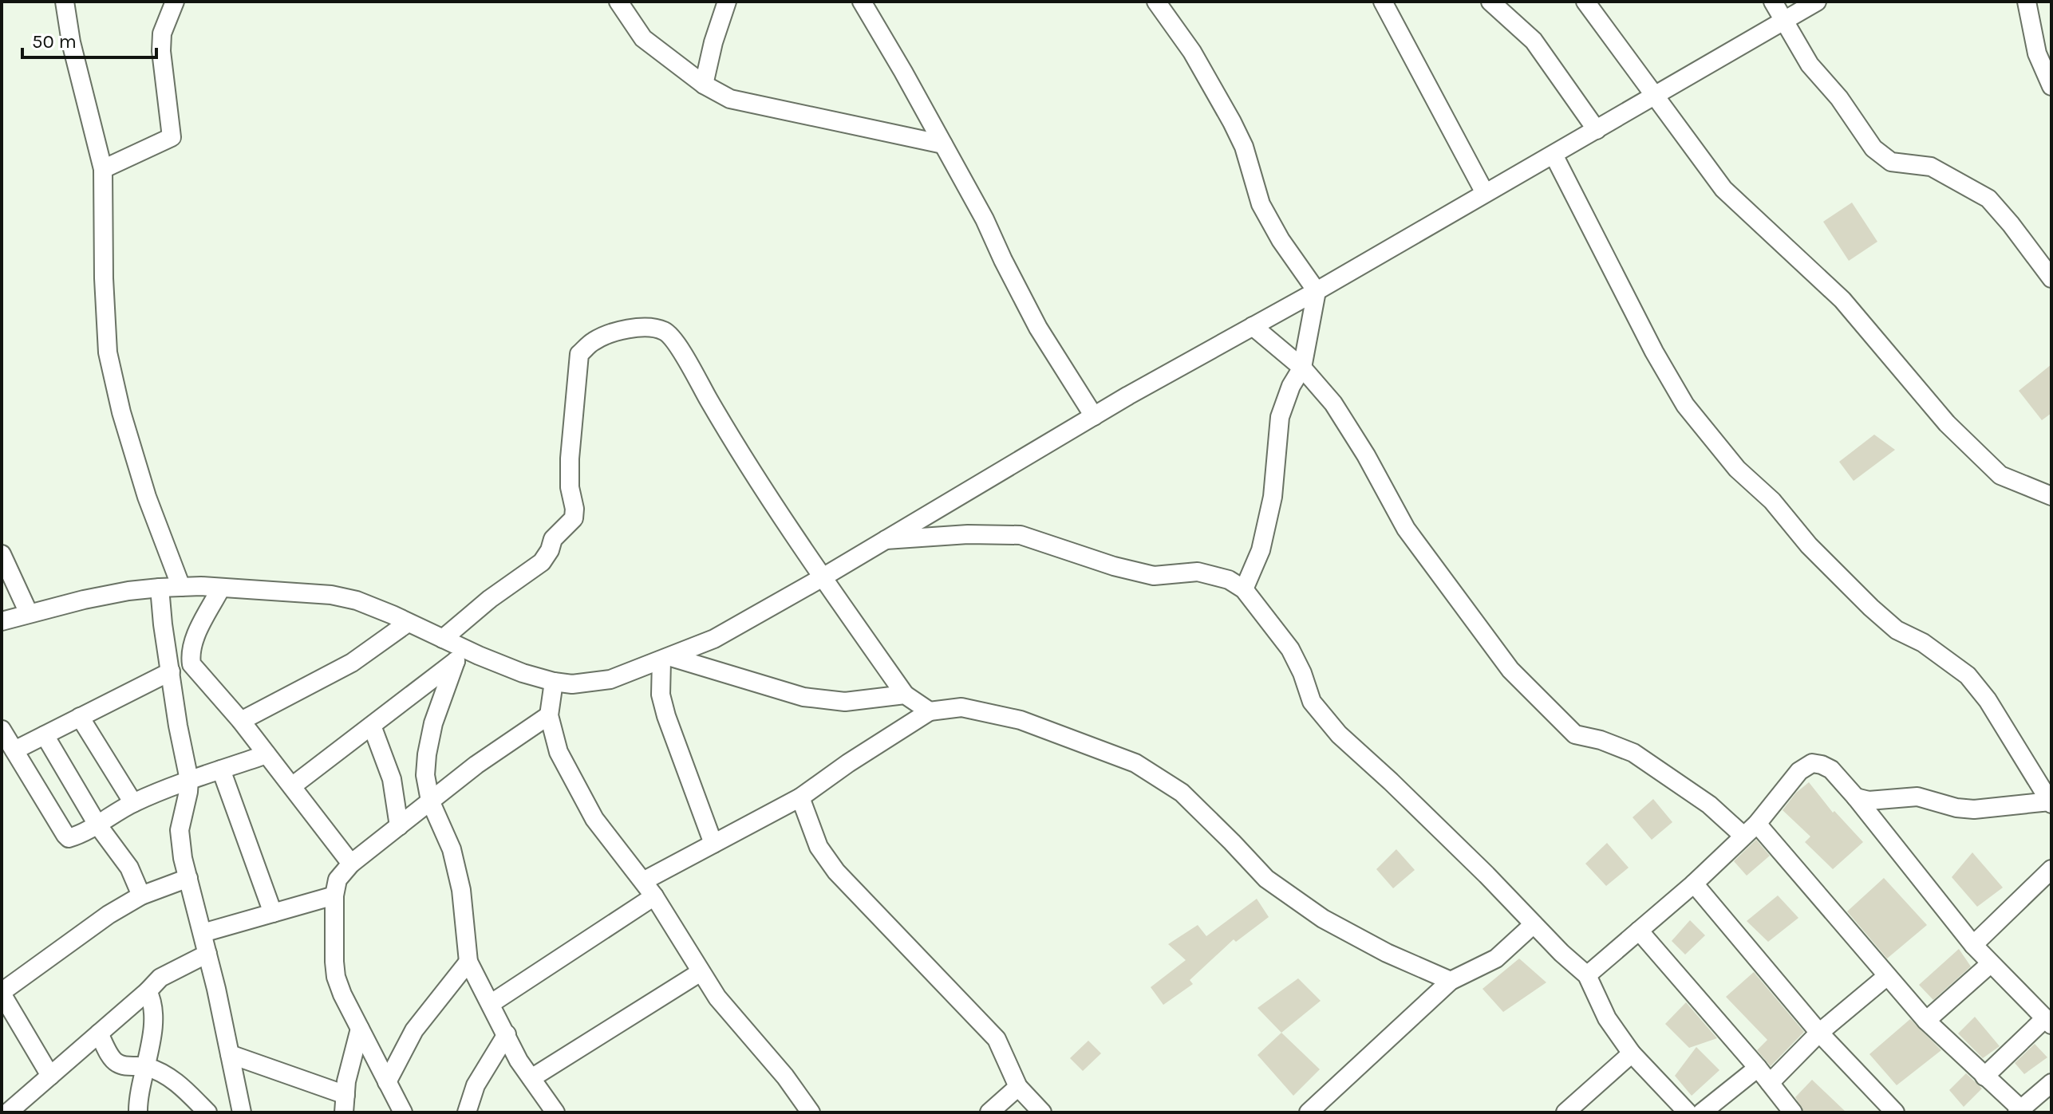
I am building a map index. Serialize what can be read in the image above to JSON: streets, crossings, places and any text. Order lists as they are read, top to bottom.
{
  "scale_bar": "50 m"
}
